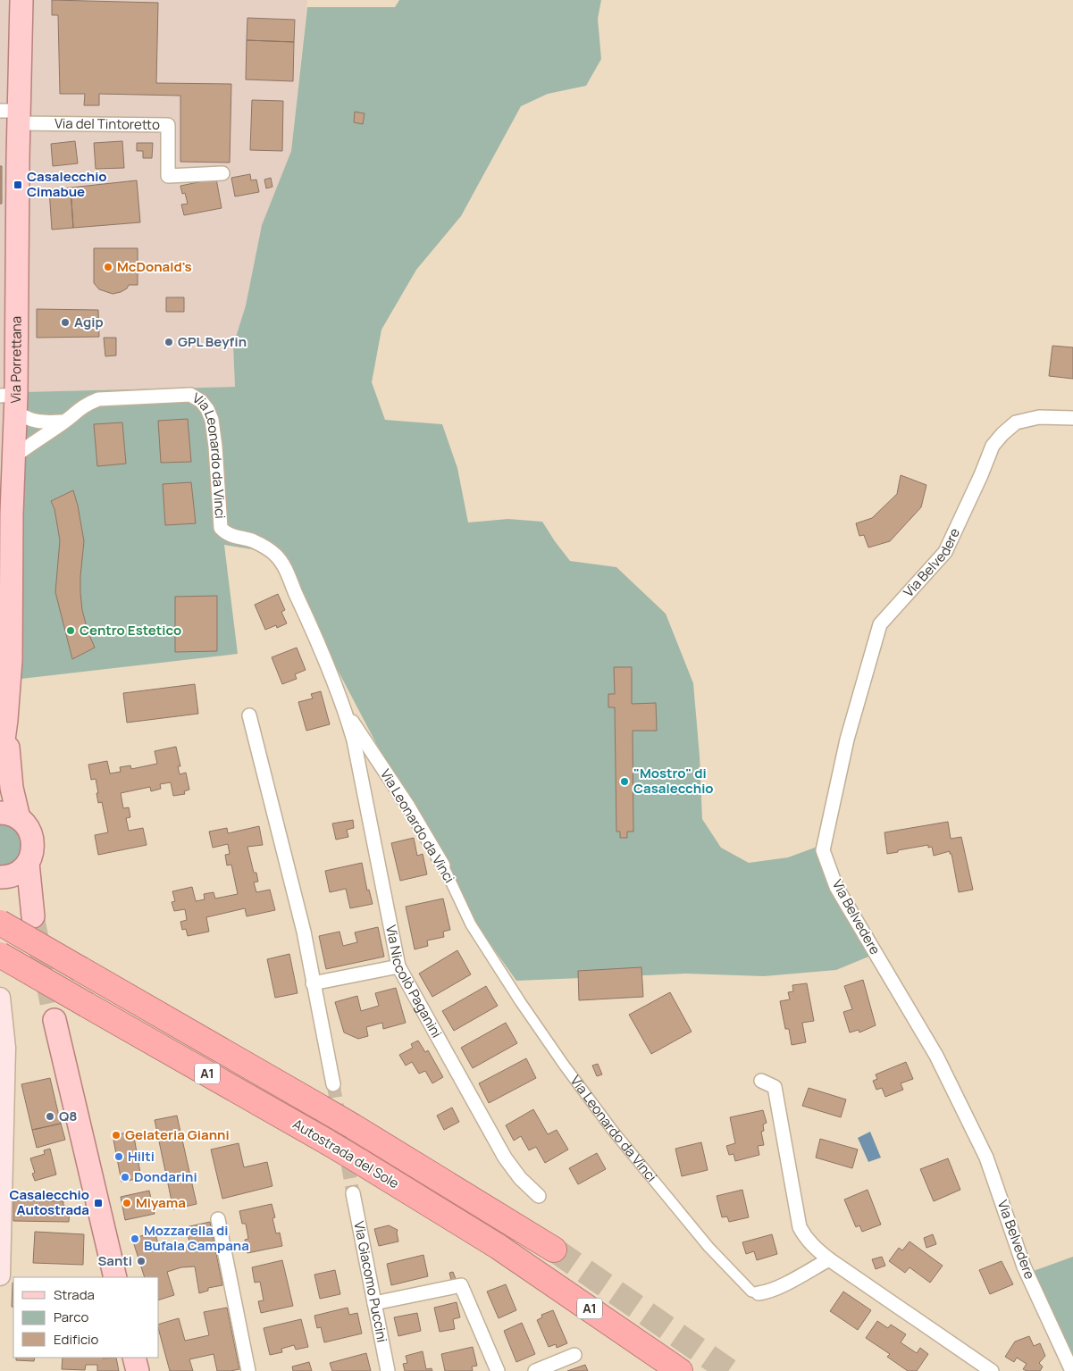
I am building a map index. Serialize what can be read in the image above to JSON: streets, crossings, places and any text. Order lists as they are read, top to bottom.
{
  "streets": {
    "highway": ["A1", "Autostrada del Sole"],
    "main road": ["Via Porrettana"],
    "street": [
      "Via del Tintoretto",
      "Via Leonardo da Vinci",
      "Via Belvedere",
      "Via Niccolò Paganini",
      "Via Giacomo Puccini"
    ]
  },
  "crossings": [
    ["Via del Tintoretto", "Via Porrettana"],
    ["Via Porrettana", "Via Leonardo da Vinci"],
    ["Via Leonardo da Vinci", "Via Niccolò Paganini"]
  ],
  "places": {
    "transit": ["Casalecchio Cimabue", "Casalecchio Autostrada"],
    "other": [
      "McDonald's",
      "Agip",
      "GPL Beyfin",
      "Centro Estetico",
      "\"Mostro\" di Casalecchio",
      "Q8",
      "Gelateria Gianni",
      "Hilti",
      "Dondarini",
      "Miyama",
      "Mozzarella di Bufala Campana",
      "Santi"
    ]
  },
  "legend": ["Strada", "Parco", "Edificio"]
}
